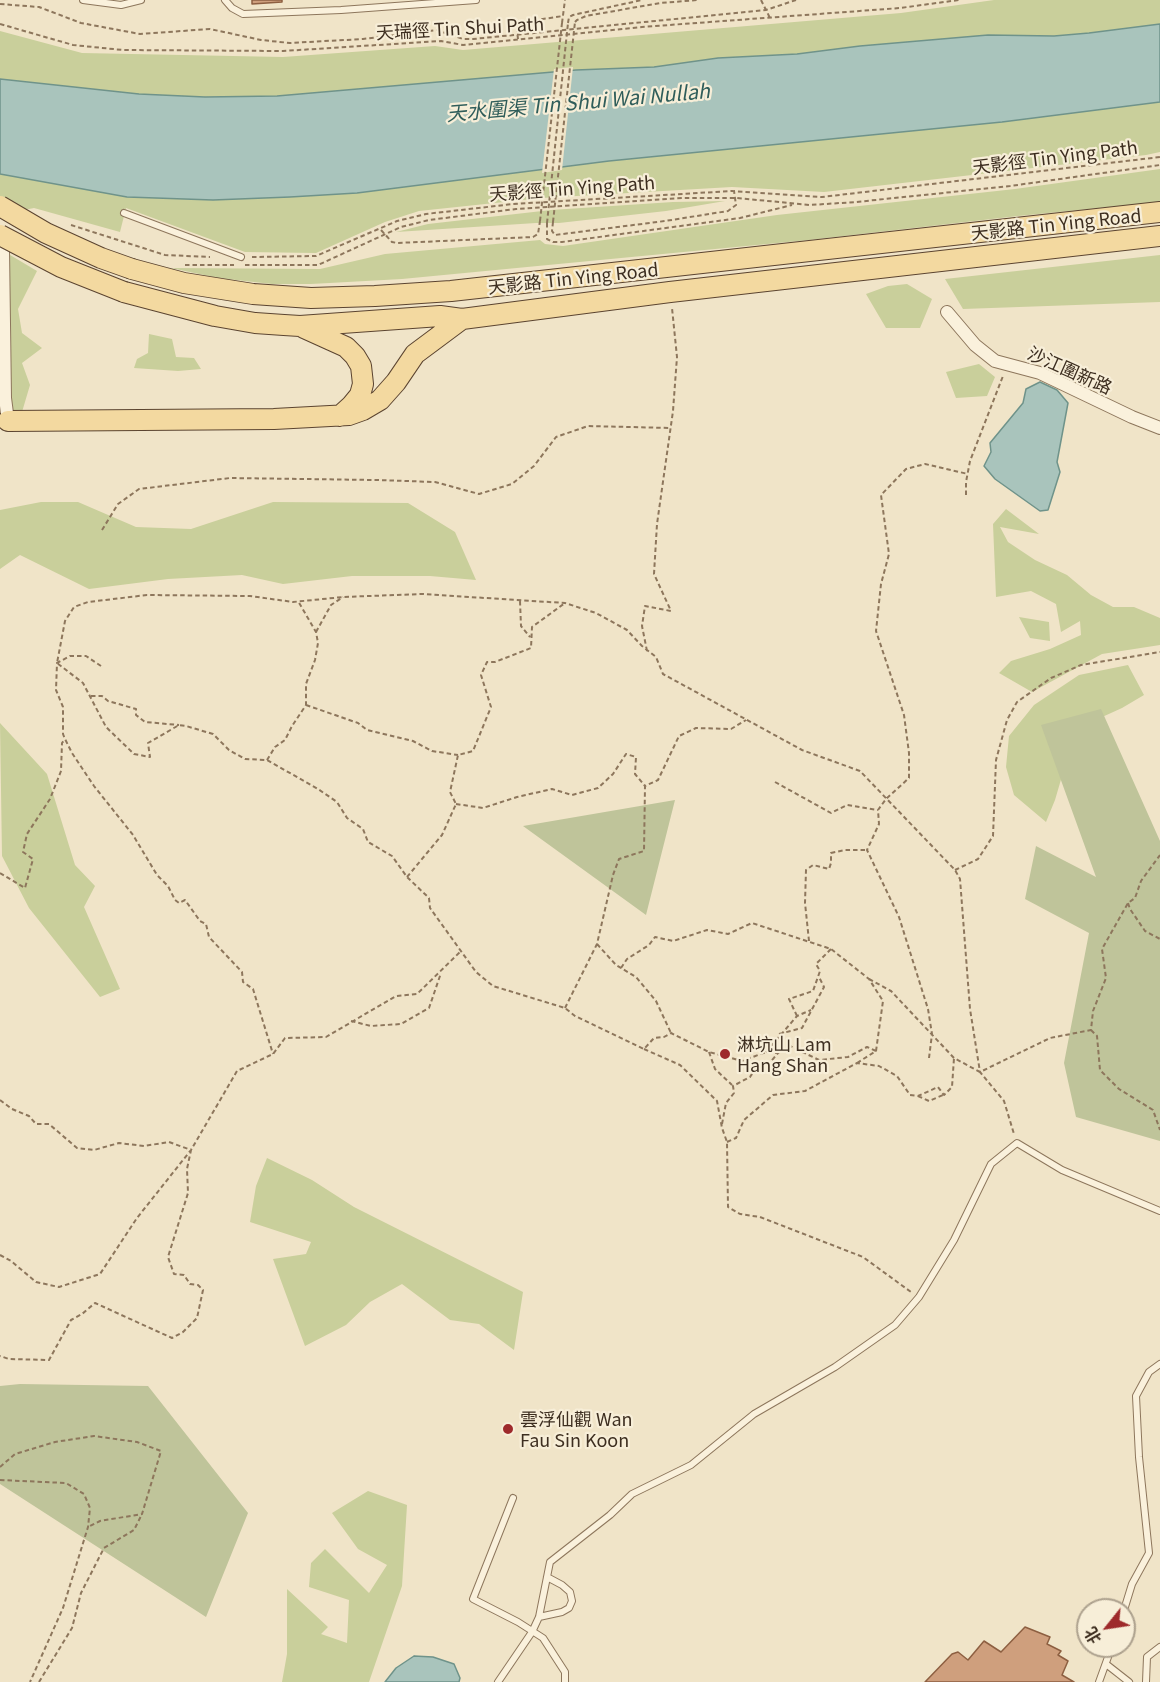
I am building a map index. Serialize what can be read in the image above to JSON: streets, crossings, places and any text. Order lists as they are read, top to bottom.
{
  "streets": {
    "main road": ["天影路 Tin Ying Road"],
    "street": ["沙江圍新路"],
    "path": ["天瑞徑 Tin Shui Path", "天影徑 Tin Ying Path"]
  },
  "water": ["天水圍渠 Tin Shui Wai Nullah"],
  "places": ["淋坑山 Lam Hang Shan", "雲浮仙觀 Wan Fau Sin Koon"],
  "north": "bottom left"
}
